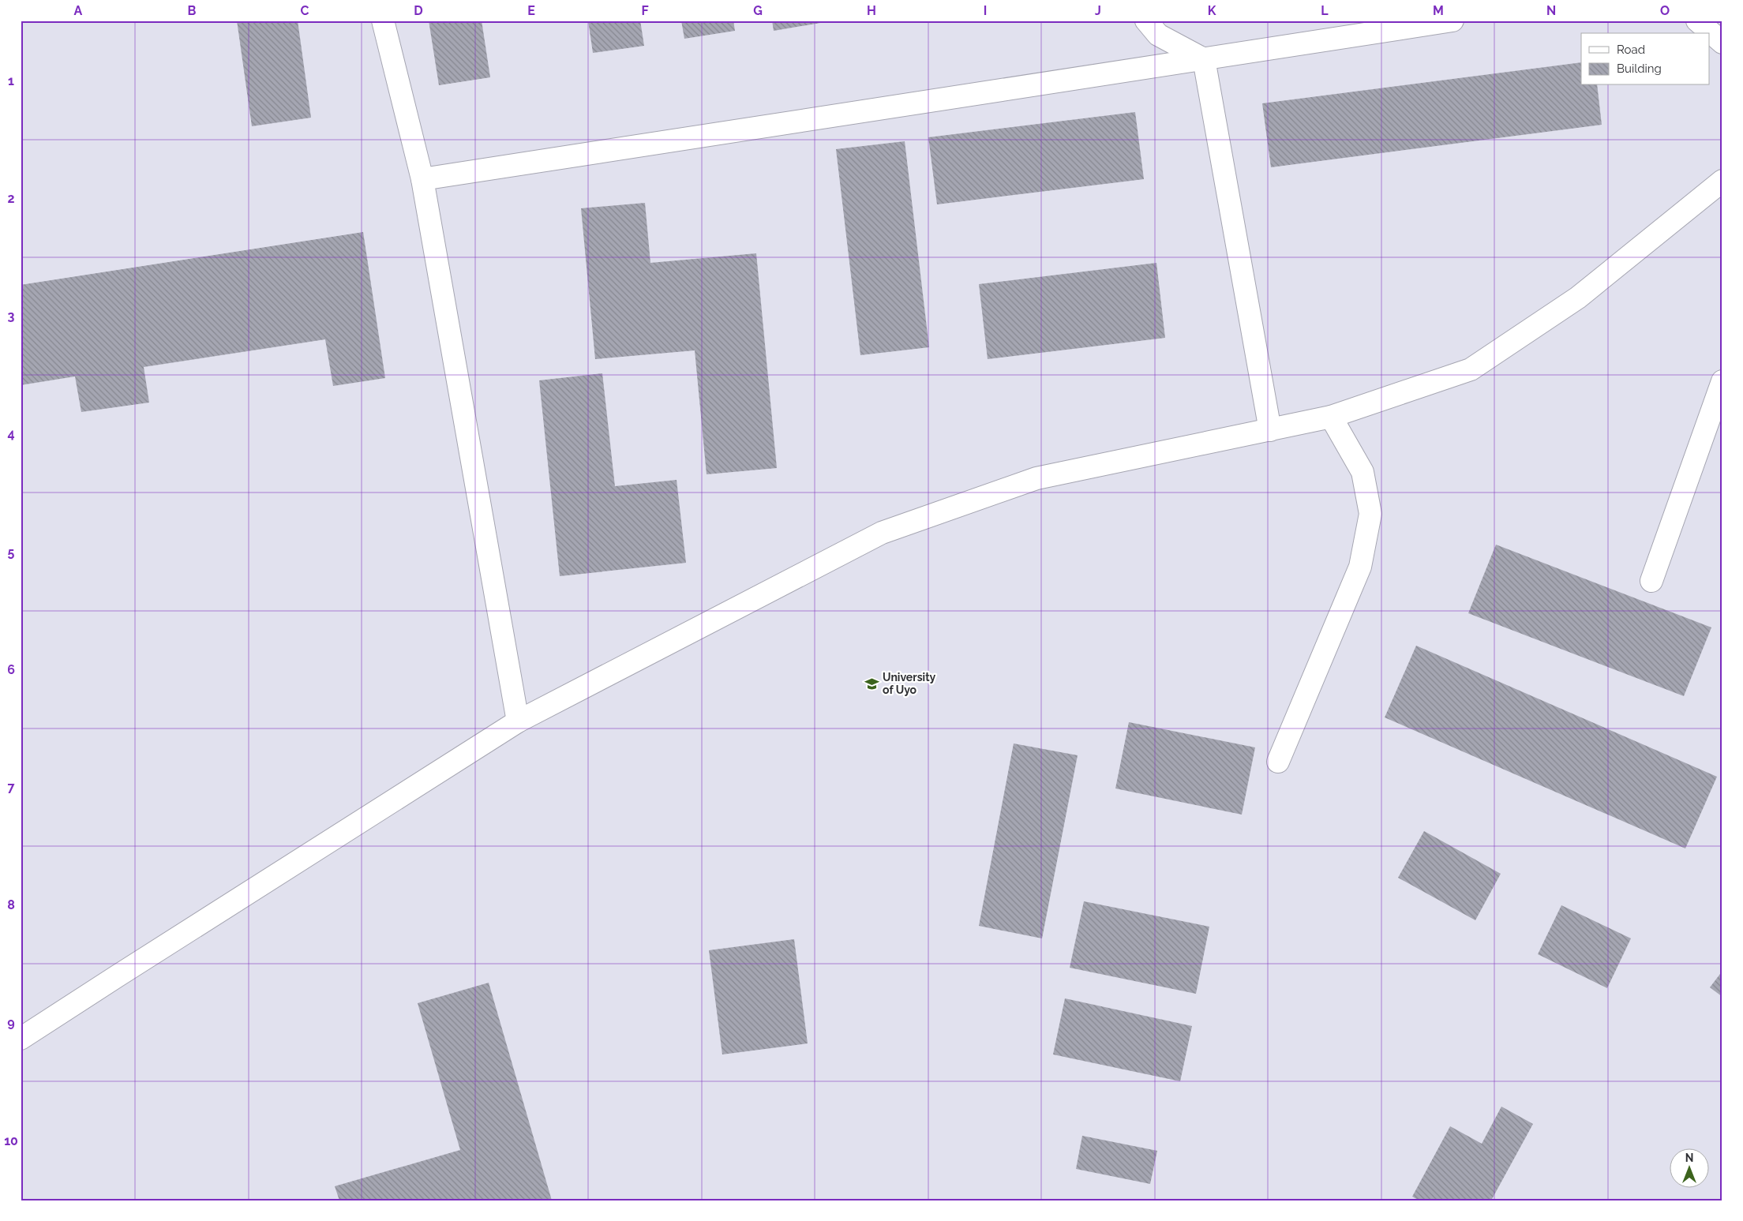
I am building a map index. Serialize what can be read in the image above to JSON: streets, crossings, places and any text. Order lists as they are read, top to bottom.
{
  "places": {
    "school or university": ["University of Uyo"]
  },
  "legend": ["Road", "Building"],
  "north": "top",
  "grid": {
    "columns": [
      "A",
      "B",
      "C",
      "D",
      "E",
      "F",
      "G",
      "H",
      "I",
      "J",
      "K",
      "L",
      "M",
      "N",
      "O"
    ],
    "rows": [
      "1",
      "2",
      "3",
      "4",
      "5",
      "6",
      "7",
      "8",
      "9",
      "10"
    ]
  }
}
